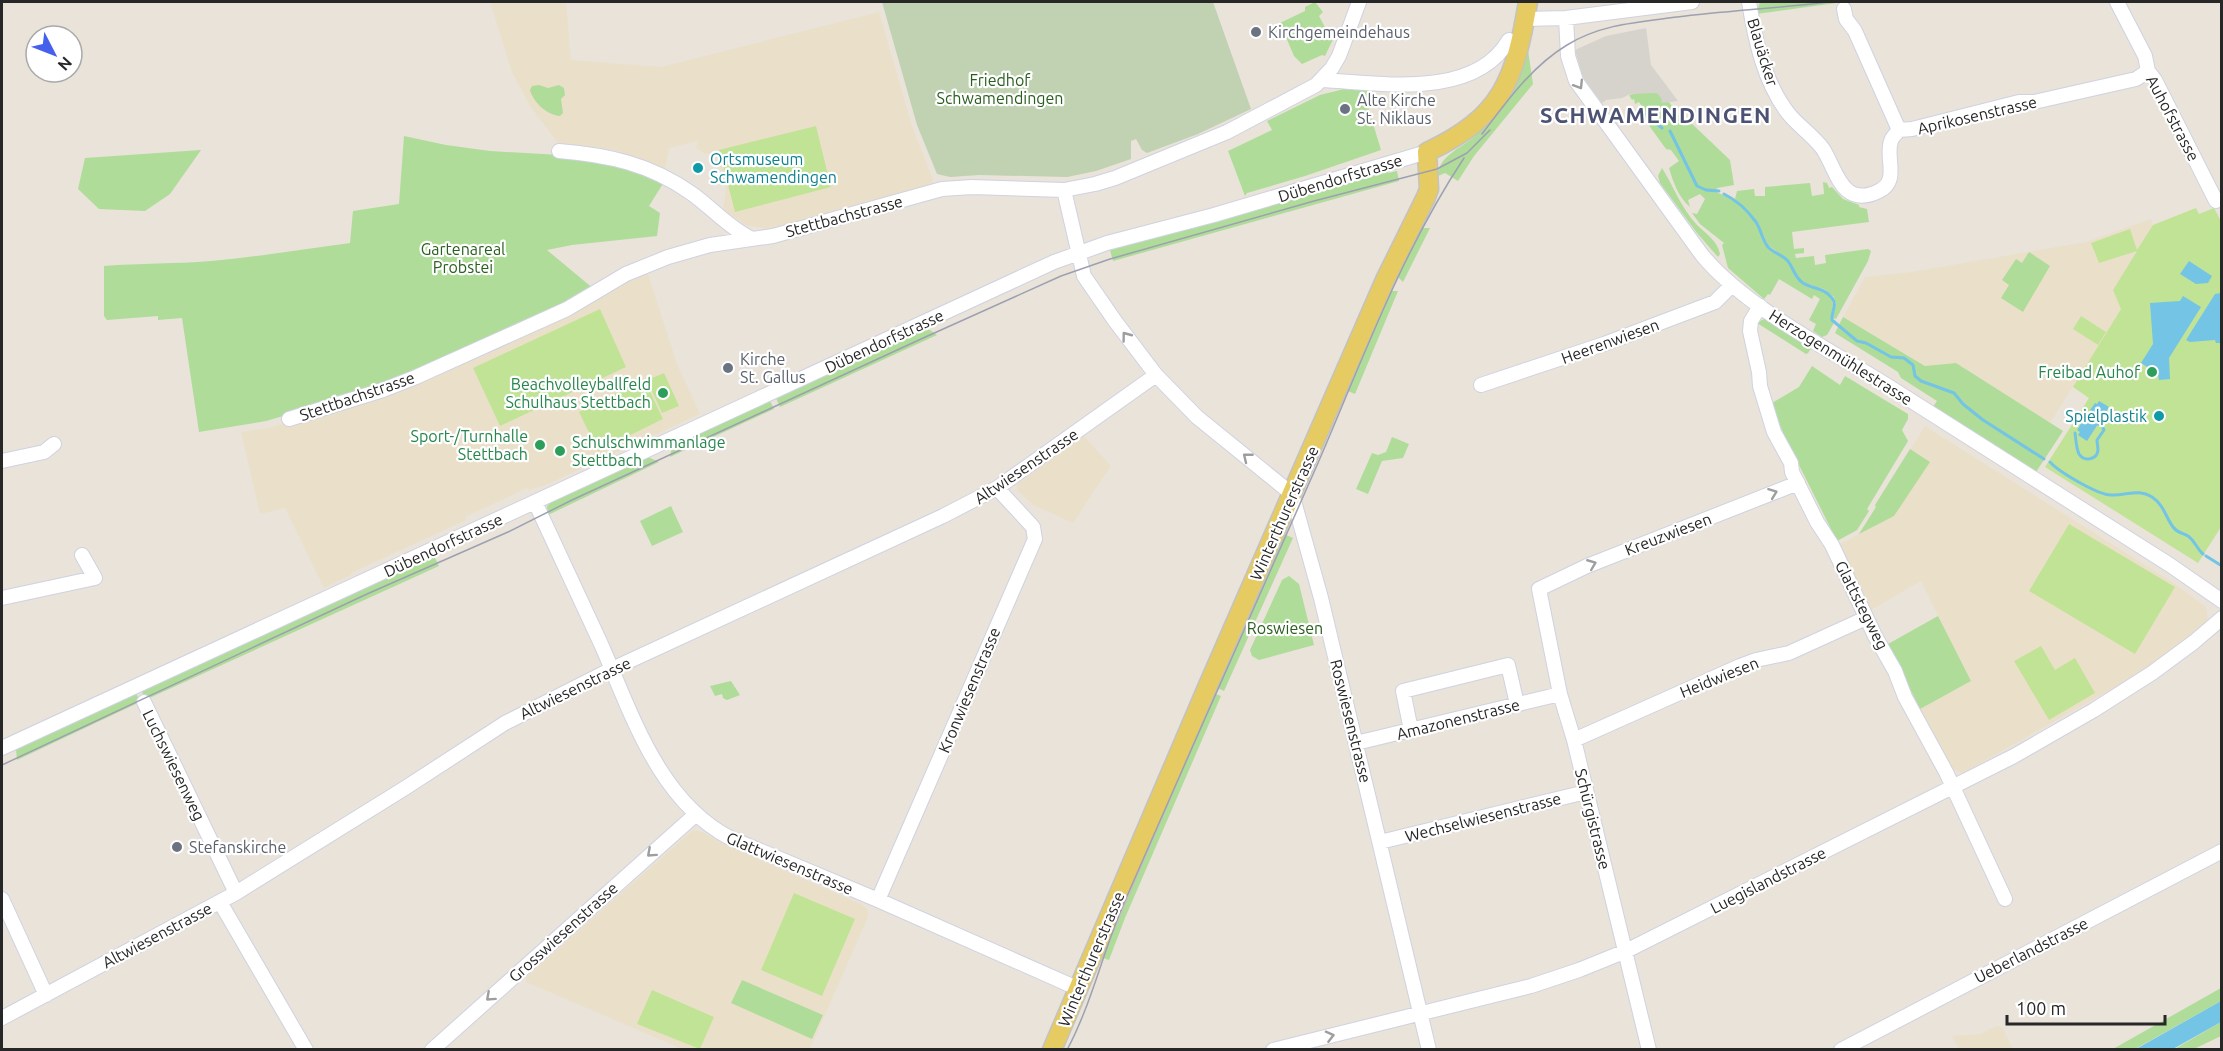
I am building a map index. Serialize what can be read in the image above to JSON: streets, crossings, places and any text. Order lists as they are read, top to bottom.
{
  "streets": {
    "main road": ["Winterthurerstrasse"],
    "street": [
      "Blauäcker",
      "Aprikosenstrasse",
      "Auhofstrasse",
      "Dübendorfstrasse",
      "Stettbachstrasse",
      "Heerenwiesen",
      "Herzogenmühlestrasse",
      "Altwiesenstrasse",
      "Kreuzwiesen",
      "Glattstegweg",
      "Heidwiesen",
      "Kronwiesenstrasse",
      "Amazonenstrasse",
      "Roswiesenstrasse",
      "Luchswiesenweg",
      "Wechselwiesenstrasse",
      "Schürgistrasse",
      "Glattwiesenstrasse",
      "Luegislandstrasse",
      "Grosswiesenstrasse",
      "Ueberlandstrasse"
    ]
  },
  "crossings": [
    ["Blauäcker", "Aprikosenstrasse"],
    ["Aprikosenstrasse", "Auhofstrasse"],
    ["Dübendorfstrasse", "Winterthurerstrasse"],
    ["Dübendorfstrasse", "Glattwiesenstrasse"],
    ["Heerenwiesen", "Herzogenmühlestrasse"],
    ["Herzogenmühlestrasse", "Glattstegweg"],
    ["Altwiesenstrasse", "Kronwiesenstrasse"],
    ["Altwiesenstrasse", "Luchswiesenweg"],
    ["Altwiesenstrasse", "Glattwiesenstrasse"],
    ["Winterthurerstrasse", "Roswiesenstrasse"],
    ["Winterthurerstrasse", "Glattwiesenstrasse"],
    ["Kreuzwiesen", "Glattstegweg"],
    ["Kreuzwiesen", "Schürgistrasse"],
    ["Glattstegweg", "Heidwiesen"],
    ["Glattstegweg", "Luegislandstrasse"],
    ["Heidwiesen", "Schürgistrasse"],
    ["Kronwiesenstrasse", "Glattwiesenstrasse"],
    ["Amazonenstrasse", "Roswiesenstrasse"],
    ["Amazonenstrasse", "Schürgistrasse"],
    ["Roswiesenstrasse", "Wechselwiesenstrasse"],
    ["Roswiesenstrasse", "Luegislandstrasse"],
    ["Wechselwiesenstrasse", "Schürgistrasse"],
    ["Schürgistrasse", "Luegislandstrasse"],
    ["Glattwiesenstrasse", "Grosswiesenstrasse"]
  ],
  "one_way": ["Kreuzwiesen", "Grosswiesenstrasse"],
  "districts": ["SCHWAMENDINGEN"],
  "parks": ["Friedhof Schwamendingen", "Gartenareal Probstei", "Roswiesen"],
  "places": [
    "Kirchgemeindehaus",
    "Alte Kirche St. Niklaus",
    "Ortsmuseum Schwamendingen",
    "Kirche St. Gallus",
    "Freibad Auhof",
    "Beachvolleyballfeld Schulhaus Stettbach",
    "Spielplastik",
    "Sport-/Turnhalle Stettbach",
    "Schulschwimmanlage Stettbach",
    "Stefanskirche"
  ],
  "scale_bar": "100 m",
  "north": "bottom right"
}
